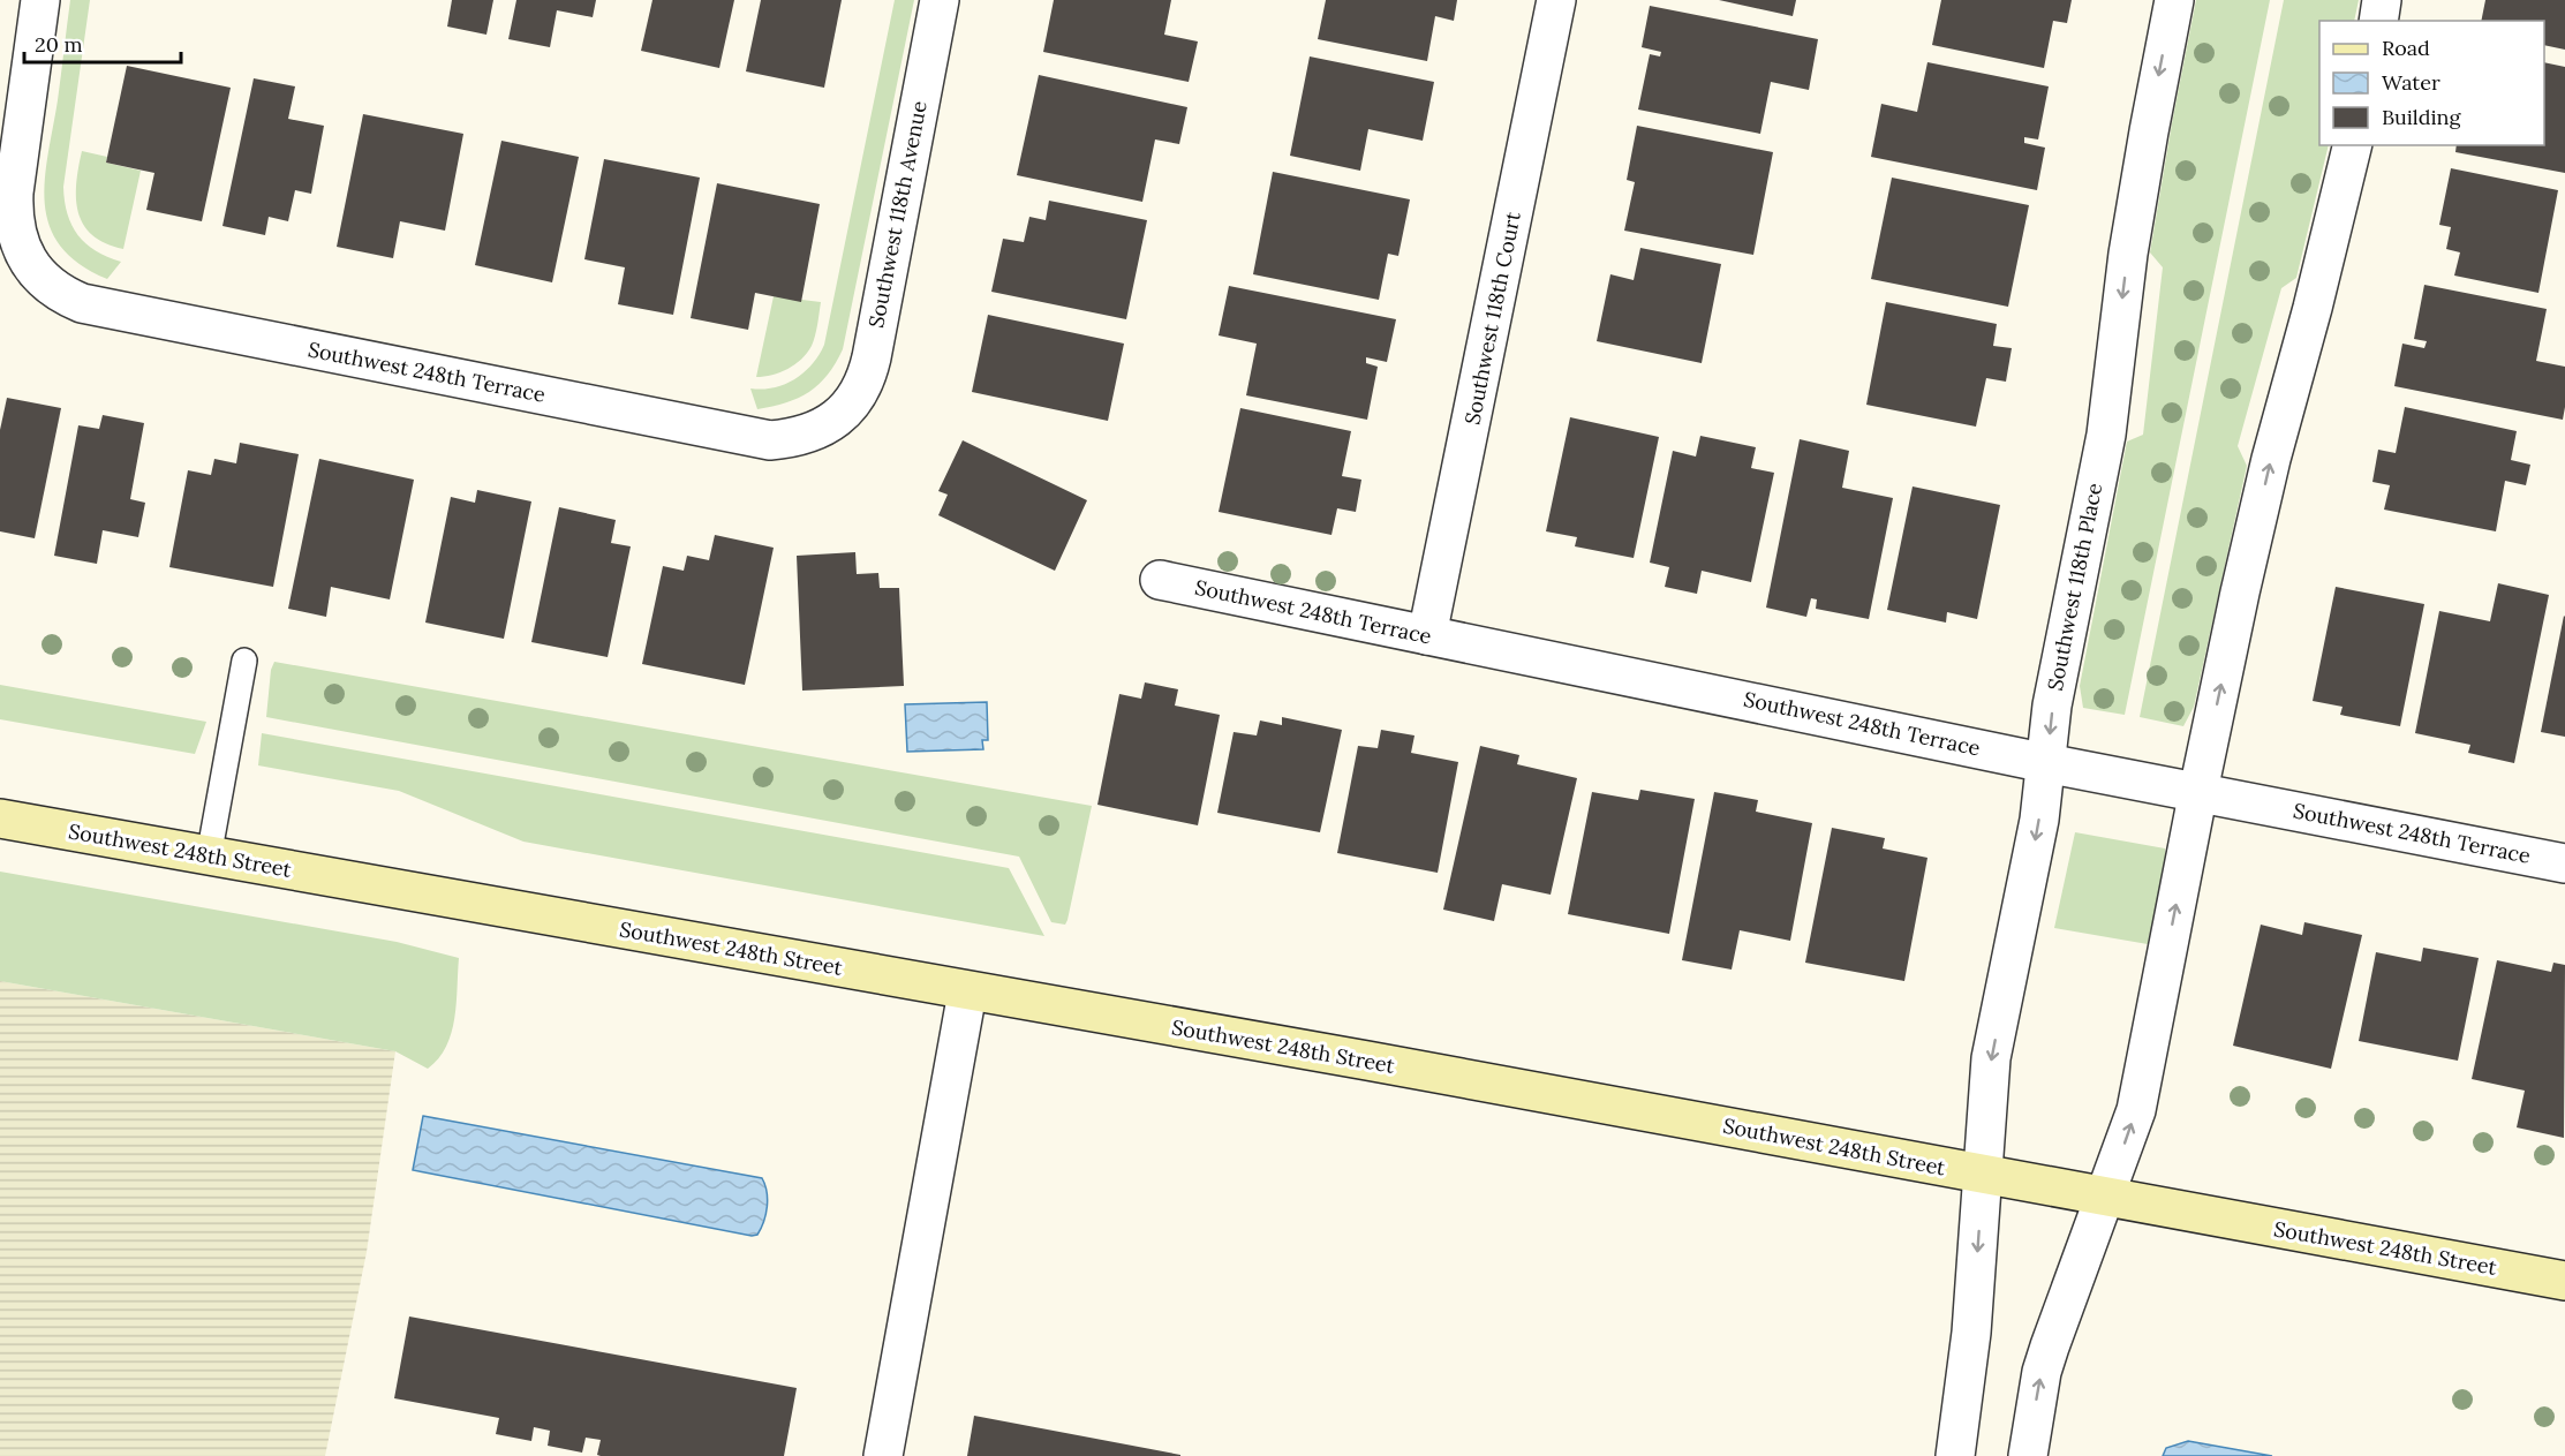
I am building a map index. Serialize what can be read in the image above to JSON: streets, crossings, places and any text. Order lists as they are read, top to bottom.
{
  "streets": {
    "street": [
      "Southwest 118th Avenue",
      "Southwest 118th Court",
      "Southwest 248th Terrace",
      "Southwest 118th Place",
      "Southwest 248th Street"
    ]
  },
  "crossings": [
    ["Southwest 118th Avenue", "Southwest 248th Terrace"],
    ["Southwest 118th Court", "Southwest 248th Terrace"],
    ["Southwest 248th Terrace", "Southwest 118th Place"],
    ["Southwest 118th Place", "Southwest 248th Street"]
  ],
  "legend": ["Road", "Water", "Building"],
  "scale_bar": "20 m"
}
